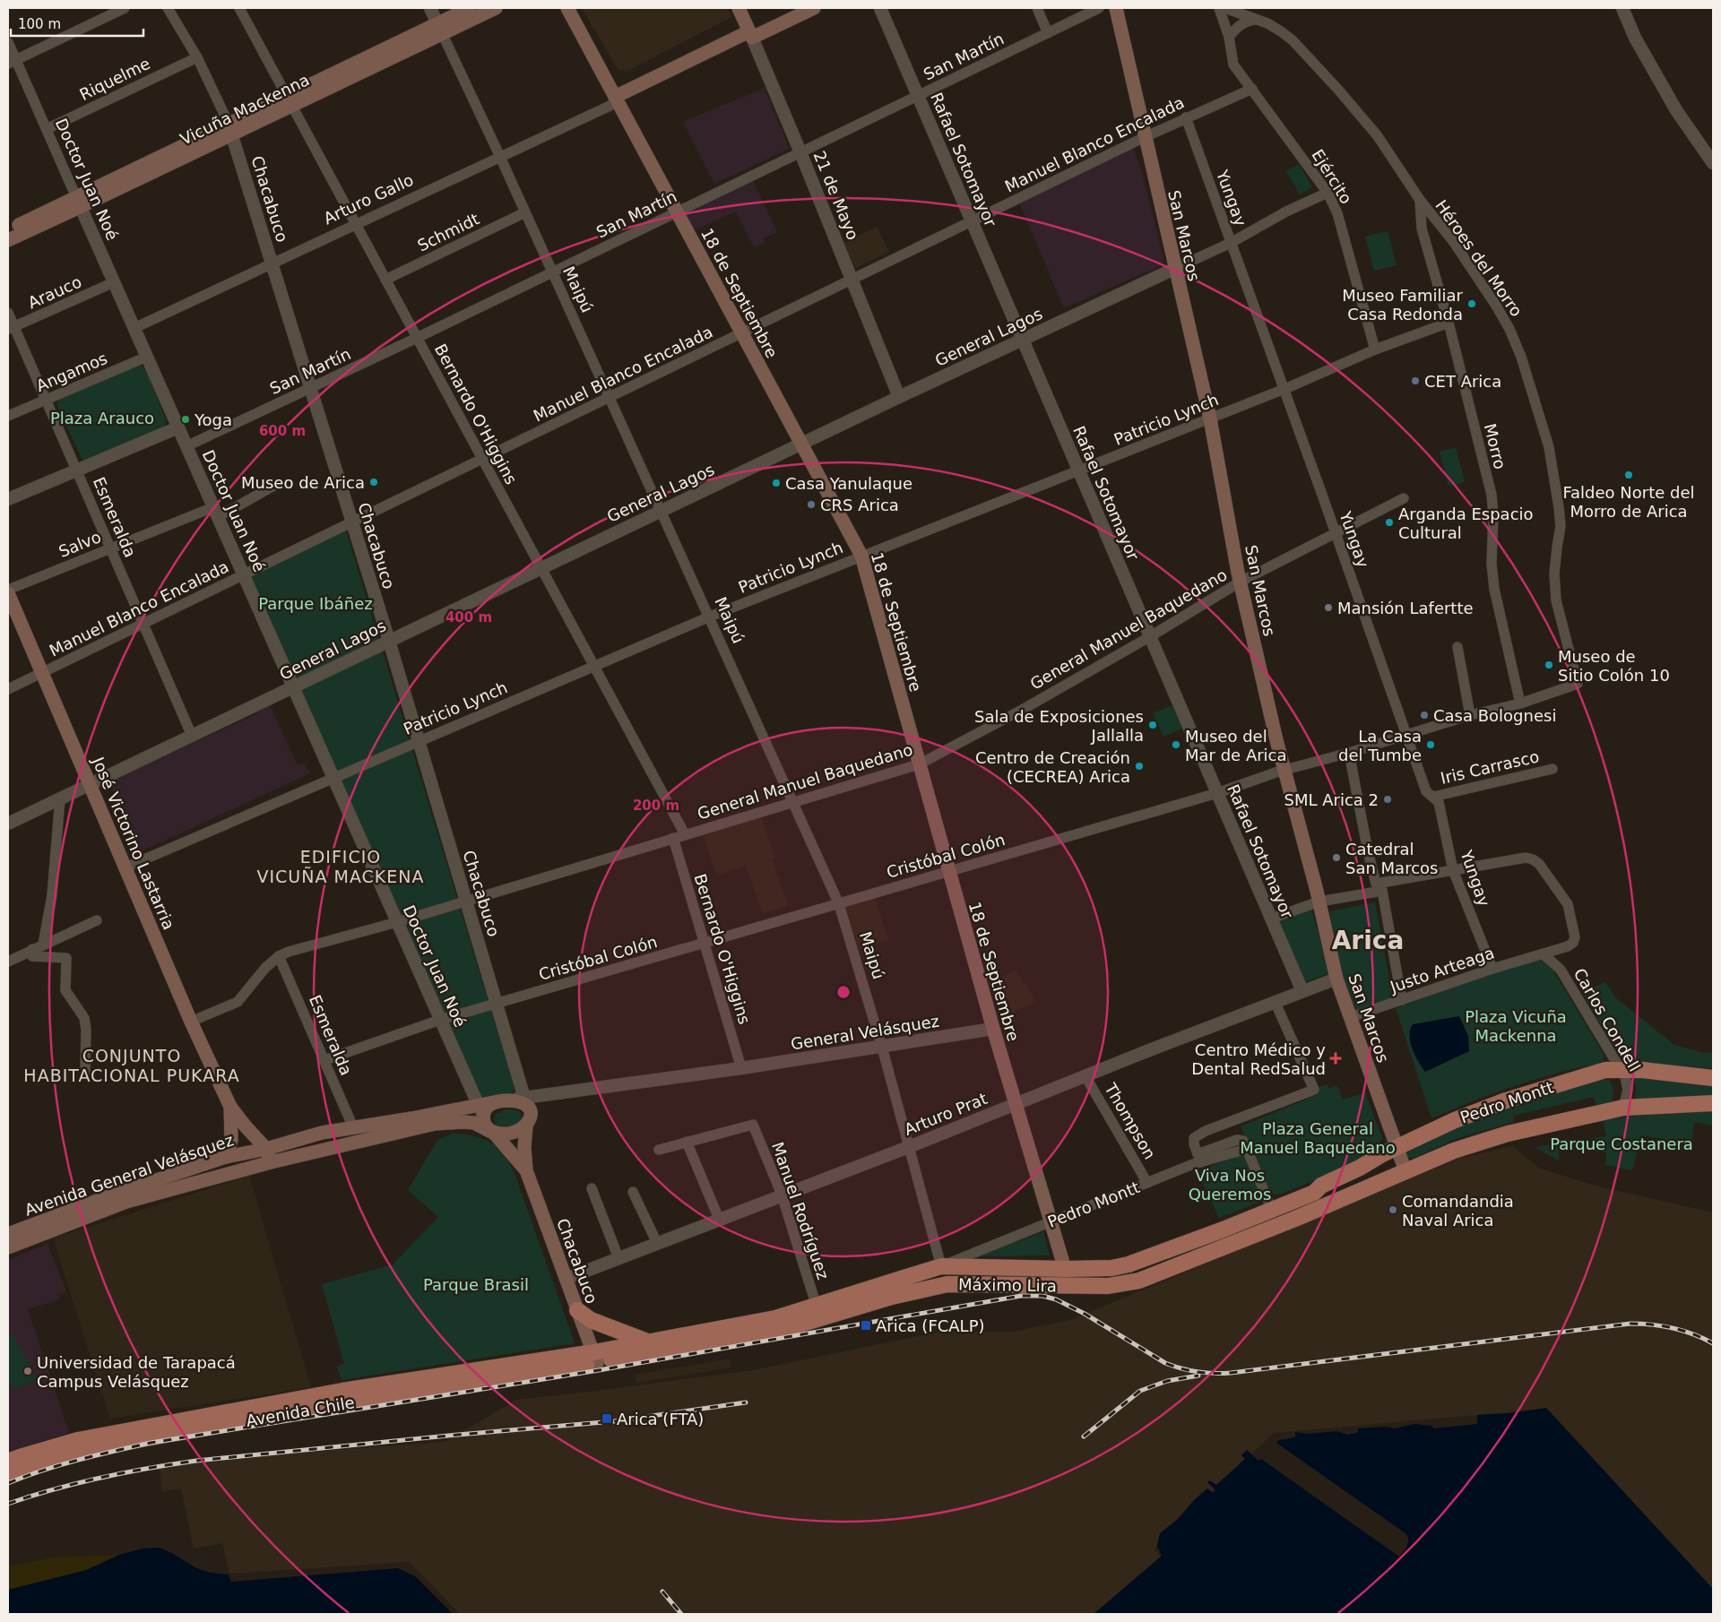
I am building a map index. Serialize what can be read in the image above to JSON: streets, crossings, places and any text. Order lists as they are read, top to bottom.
{
  "streets": {
    "main road": [
      "Vicuña Mackenna",
      "21 de Mayo",
      "Chacabuco",
      "Arturo Gallo",
      "San Marcos",
      "18 de Septiembre",
      "José Victorino Lastarria",
      "Pedro Montt",
      "Avenida General Velásquez",
      "Máximo Lira",
      "Avenida Chile"
    ],
    "street": [
      "San Martín",
      "Riquelme",
      "Manuel Blanco Encalada",
      "Rafael Sotomayor",
      "Ejército",
      "Doctor Juan Noé",
      "Yungay",
      "Schmidt",
      "Héroes del Morro",
      "Maipú",
      "Arauco",
      "General Lagos",
      "Angamos",
      "Bernardo O'Higgins",
      "Patricio Lynch",
      "Morro",
      "Esmeralda",
      "Salvo",
      "General Manuel Baquedano",
      "Iris Carrasco",
      "Cristóbal Colón",
      "Justo Arteaga",
      "Carlos Condell",
      "General Velásquez",
      "Arturo Prat",
      "Thompson",
      "Manuel Rodríguez"
    ]
  },
  "crossings": [
    ["San Martín", "Rafael Sotomayor"],
    ["San Martín", "Doctor Juan Noé"],
    ["San Martín", "21 de Mayo"],
    ["San Martín", "Chacabuco"],
    ["San Martín", "Maipú"],
    ["San Martín", "18 de Septiembre"],
    ["San Martín", "Bernardo O'Higgins"],
    ["Riquelme", "Doctor Juan Noé"],
    ["Riquelme", "Chacabuco"],
    ["Vicuña Mackenna", "Doctor Juan Noé"],
    ["Vicuña Mackenna", "Chacabuco"],
    ["Vicuña Mackenna", "Maipú"],
    ["Vicuña Mackenna", "Bernardo O'Higgins"],
    ["Manuel Blanco Encalada", "Rafael Sotomayor"],
    ["Manuel Blanco Encalada", "Ejército"],
    ["Manuel Blanco Encalada", "Doctor Juan Noé"],
    ["Manuel Blanco Encalada", "21 de Mayo"],
    ["Manuel Blanco Encalada", "Yungay"],
    ["Manuel Blanco Encalada", "Chacabuco"],
    ["Manuel Blanco Encalada", "San Marcos"],
    ["Manuel Blanco Encalada", "Maipú"],
    ["Manuel Blanco Encalada", "18 de Septiembre"],
    ["Manuel Blanco Encalada", "Bernardo O'Higgins"],
    ["Manuel Blanco Encalada", "Esmeralda"],
    ["Manuel Blanco Encalada", "José Victorino Lastarria"],
    ["Rafael Sotomayor", "General Lagos"],
    ["Rafael Sotomayor", "Patricio Lynch"],
    ["Rafael Sotomayor", "General Manuel Baquedano"],
    ["Rafael Sotomayor", "Cristóbal Colón"],
    ["Rafael Sotomayor", "Arturo Prat"],
    ["Ejército", "General Lagos"],
    ["Ejército", "Patricio Lynch"],
    ["Doctor Juan Noé", "Chacabuco"],
    ["Doctor Juan Noé", "Arturo Gallo"],
    ["Doctor Juan Noé", "Arauco"],
    ["Doctor Juan Noé", "General Lagos"],
    ["Doctor Juan Noé", "Angamos"],
    ["Doctor Juan Noé", "Patricio Lynch"],
    ["Doctor Juan Noé", "Salvo"],
    ["Doctor Juan Noé", "General Manuel Baquedano"],
    ["Doctor Juan Noé", "Cristóbal Colón"],
    ["Doctor Juan Noé", "Avenida General Velásquez"],
    ["21 de Mayo", "Arturo Gallo"],
    ["21 de Mayo", "General Lagos"],
    ["Yungay", "General Lagos"],
    ["Yungay", "Patricio Lynch"],
    ["Yungay", "General Manuel Baquedano"],
    ["Yungay", "Iris Carrasco"],
    ["Yungay", "Cristóbal Colón"],
    ["Yungay", "Justo Arteaga"],
    ["Chacabuco", "Arturo Gallo"],
    ["Chacabuco", "General Lagos"],
    ["Chacabuco", "Patricio Lynch"],
    ["Chacabuco", "General Manuel Baquedano"],
    ["Chacabuco", "Cristóbal Colón"],
    ["Chacabuco", "Arturo Prat"],
    ["Chacabuco", "Avenida General Velásquez"],
    ["Chacabuco", "Máximo Lira"],
    ["Chacabuco", "Avenida Chile"],
    ["Arturo Gallo", "Maipú"],
    ["Arturo Gallo", "18 de Septiembre"],
    ["Arturo Gallo", "Bernardo O'Higgins"],
    ["Schmidt", "Maipú"],
    ["Schmidt", "Bernardo O'Higgins"],
    ["San Marcos", "General Lagos"],
    ["San Marcos", "Patricio Lynch"],
    ["San Marcos", "General Manuel Baquedano"],
    ["San Marcos", "Cristóbal Colón"],
    ["San Marcos", "Justo Arteaga"],
    ["San Marcos", "Pedro Montt"],
    ["San Marcos", "Arturo Prat"],
    ["San Marcos", "Máximo Lira"],
    ["Héroes del Morro", "Morro"],
    ["Héroes del Morro", "Cristóbal Colón"],
    ["Maipú", "General Lagos"],
    ["Maipú", "Patricio Lynch"],
    ["Maipú", "General Manuel Baquedano"],
    ["Maipú", "Cristóbal Colón"],
    ["Maipú", "General Velásquez"],
    ["Maipú", "Pedro Montt"],
    ["Maipú", "Arturo Prat"],
    ["Maipú", "Máximo Lira"],
    ["Arauco", "Esmeralda"],
    ["18 de Septiembre", "General Lagos"],
    ["18 de Septiembre", "Patricio Lynch"],
    ["18 de Septiembre", "General Manuel Baquedano"],
    ["18 de Septiembre", "Cristóbal Colón"],
    ["18 de Septiembre", "General Velásquez"],
    ["18 de Septiembre", "Pedro Montt"],
    ["18 de Septiembre", "Arturo Prat"],
    ["18 de Septiembre", "Máximo Lira"],
    ["General Lagos", "Bernardo O'Higgins"],
    ["General Lagos", "Esmeralda"],
    ["General Lagos", "José Victorino Lastarria"],
    ["Angamos", "Esmeralda"],
    ["Bernardo O'Higgins", "Patricio Lynch"],
    ["Bernardo O'Higgins", "General Manuel Baquedano"],
    ["Bernardo O'Higgins", "Cristóbal Colón"],
    ["Bernardo O'Higgins", "General Velásquez"],
    ["Patricio Lynch", "Morro"],
    ["Patricio Lynch", "José Victorino Lastarria"],
    ["Morro", "Cristóbal Colón"],
    ["Esmeralda", "Salvo"],
    ["Esmeralda", "General Manuel Baquedano"],
    ["Esmeralda", "Cristóbal Colón"],
    ["Esmeralda", "Avenida General Velásquez"],
    ["Salvo", "José Victorino Lastarria"],
    ["General Manuel Baquedano", "José Victorino Lastarria"],
    ["José Victorino Lastarria", "Avenida General Velásquez"],
    ["Justo Arteaga", "Carlos Condell"],
    ["Carlos Condell", "Pedro Montt"],
    ["Pedro Montt", "Thompson"],
    ["Pedro Montt", "Máximo Lira"],
    ["Arturo Prat", "Thompson"],
    ["Arturo Prat", "Manuel Rodríguez"],
    ["Manuel Rodríguez", "Máximo Lira"],
    ["Máximo Lira", "Avenida Chile"]
  ],
  "districts": ["EDIFICIO VICUÑA MACKENA", "Arica", "CONJUNTO HABITACIONAL PUKARA"],
  "parks": [
    "Plaza Arauco",
    "Parque Ibáñez",
    "Plaza Vicuña Mackenna",
    "Plaza General Manuel Baquedano",
    "Parque Costanera",
    "Viva Nos Queremos",
    "Parque Brasil"
  ],
  "places": {
    "other": [
      "Museo Familiar Casa Redonda",
      "CET Arica",
      "Yoga",
      "Faldeo Norte del Morro de Arica",
      "Museo de Arica",
      "Casa Yanulaque",
      "CRS Arica",
      "Arganda Espacio Cultural",
      "Mansión Lafertte",
      "Museo de Sitio Colón 10",
      "Casa Bolognesi",
      "Sala de Exposiciones Jallalla",
      "Museo del Mar de Arica",
      "La Casa del Tumbe",
      "Centro de Creación (CECREA) Arica",
      "SML Arica 2",
      "Catedral San Marcos",
      "Comandandia Naval Arica",
      "Universidad de Tarapacá Campus Velásquez"
    ],
    "health": ["Centro Médico y Dental RedSalud"],
    "transit": ["Arica (FCALP)", "Arica (FTA)"]
  },
  "scale_bar": "100 m",
  "rings": ["600 m", "400 m", "200 m"]
}
